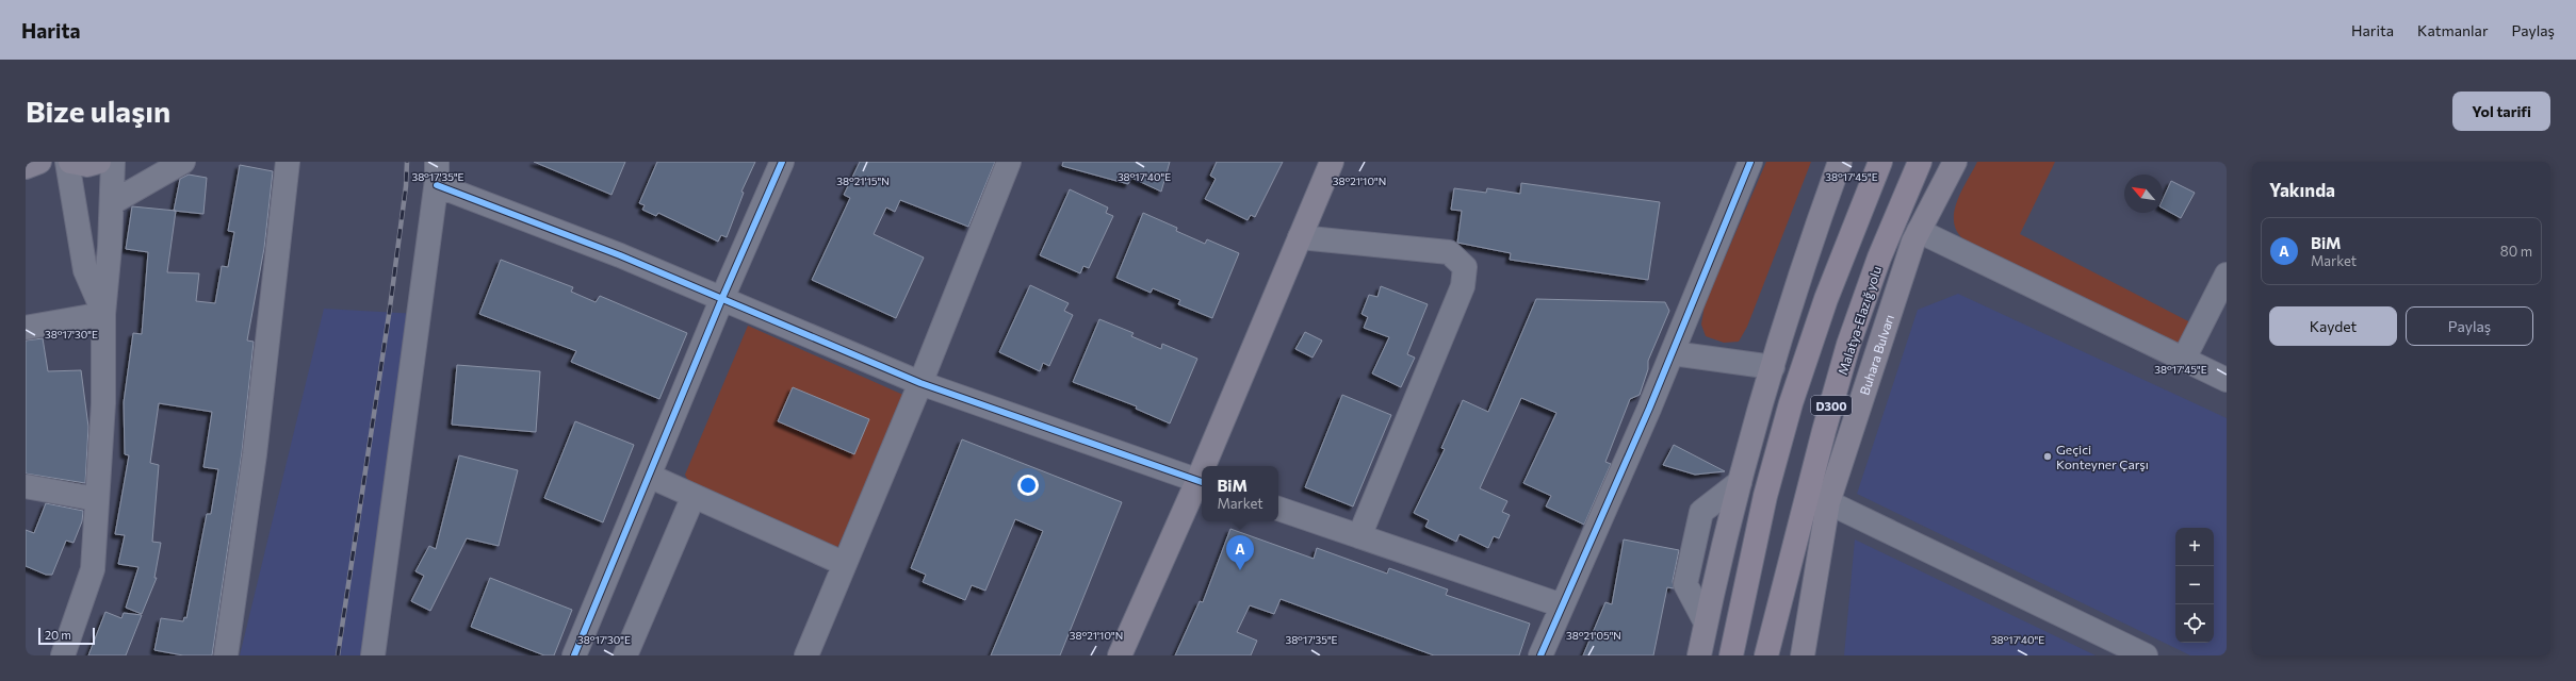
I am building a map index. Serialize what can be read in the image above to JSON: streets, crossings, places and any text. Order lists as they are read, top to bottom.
{
  "streets": {
    "highway": ["Malatya-Elazığ yolu", "D300"],
    "main road": ["Buhara Bulvarı"]
  },
  "places": ["Geçici Konteyner Çarşı"],
  "scale_bar": "20 m",
  "north": "top left",
  "page": {
    "header": "Harita",
    "nav": ["Harita", "Katmanlar", "Paylaş"],
    "buttons": [
      "Yol tarifi",
      ["Kaydet", "Paylaş"]
    ],
    "title": "Bize ulaşın",
    "heading": "Yakında",
    "list": [
      {
        "mark": "A",
        "name": "BiM",
        "note": "Market",
        "value": "80 m"
      }
    ],
    "popup": ["BiM", "Market"],
    "map_buttons": ["+", "−"],
    "pins": "A",
    "scale": "20 m"
  },
  "coordinates": [
    "38°17'45\"E",
    "38°17'35\"E",
    "38°17'40\"E",
    "38°21'15\"N",
    "38°21'10\"N",
    "38°17'30\"E",
    "38°21'05\"N"
  ]
}
